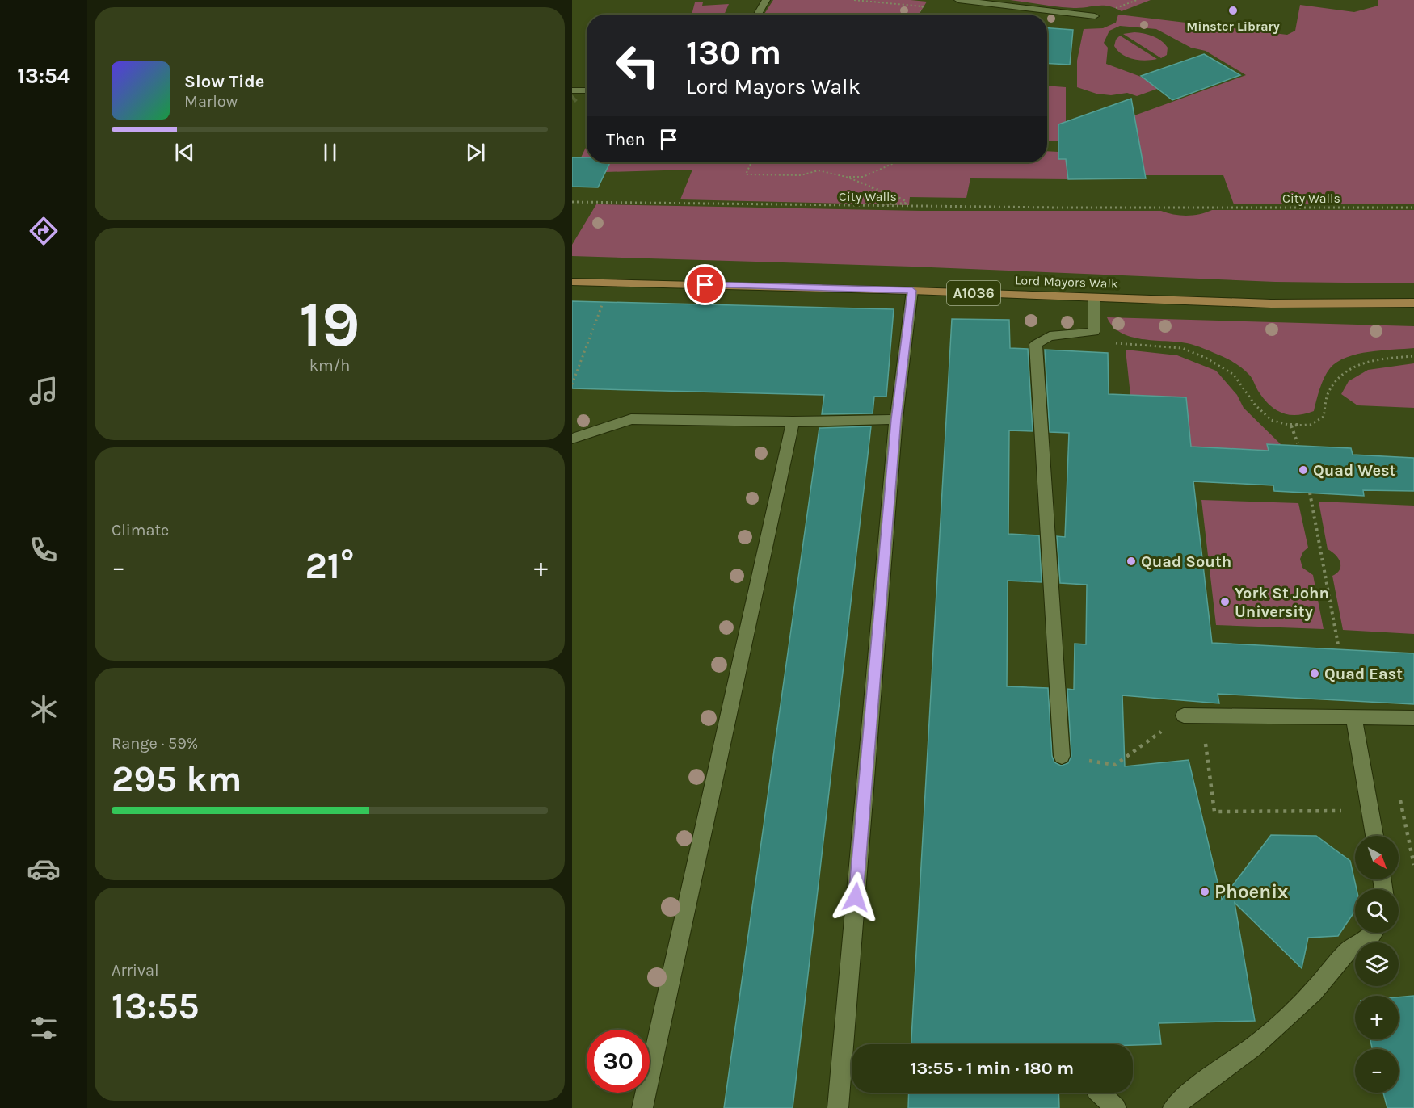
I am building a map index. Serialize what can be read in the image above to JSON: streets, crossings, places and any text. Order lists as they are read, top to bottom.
{
  "streets": {
    "main road": ["Lord Mayors Walk", "A1036"],
    "path": ["City Walls"]
  },
  "places": [
    "Minster Library",
    "Quad West",
    "Quad South",
    "York St John University",
    "Quad East",
    "Phoenix"
  ],
  "north": "bottom right",
  "page": {
    "tabs": "13:54",
    "turn": ["130 m", "Lord Mayors Walk"],
    "song": ["Slow Tide", "Marlow"],
    "then": "Then",
    "tile": [
      ["19", "km/h"],
      "Climate",
      ["Range · 59%", "295 km"],
      ["Arrival", "13:55"]
    ],
    "heat": ["−", "21°", "+"],
    "map_buttons": ["+", "−"],
    "limit": "30",
    "trip": "13:55 · 1 min · 180 m"
  }
}
